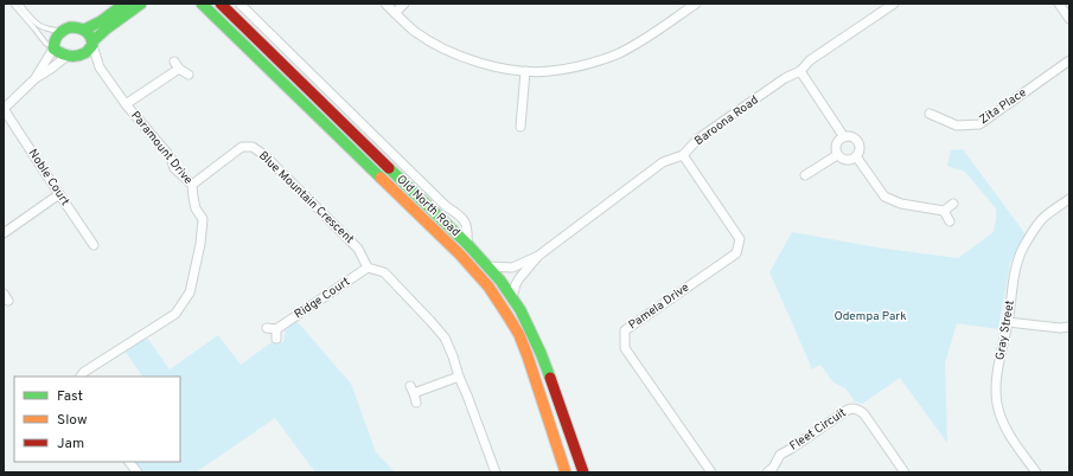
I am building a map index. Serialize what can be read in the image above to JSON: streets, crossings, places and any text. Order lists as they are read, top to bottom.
{
  "streets": {
    "main road": ["Old North Road"],
    "street": [
      "Zita Place",
      "Baroona Road",
      "Paramount Drive",
      "Noble Court",
      "Blue Mountain Crescent",
      "Ridge Court",
      "Pamela Drive",
      "Gray Street",
      "Fleet Circuit"
    ]
  },
  "crossings": [
    ["Baroona Road", "Old North Road"],
    ["Baroona Road", "Pamela Drive"],
    ["Paramount Drive", "Blue Mountain Crescent"],
    ["Blue Mountain Crescent", "Ridge Court"]
  ],
  "parks": ["Odempa Park"],
  "legend": ["Fast", "Slow", "Jam"]
}
